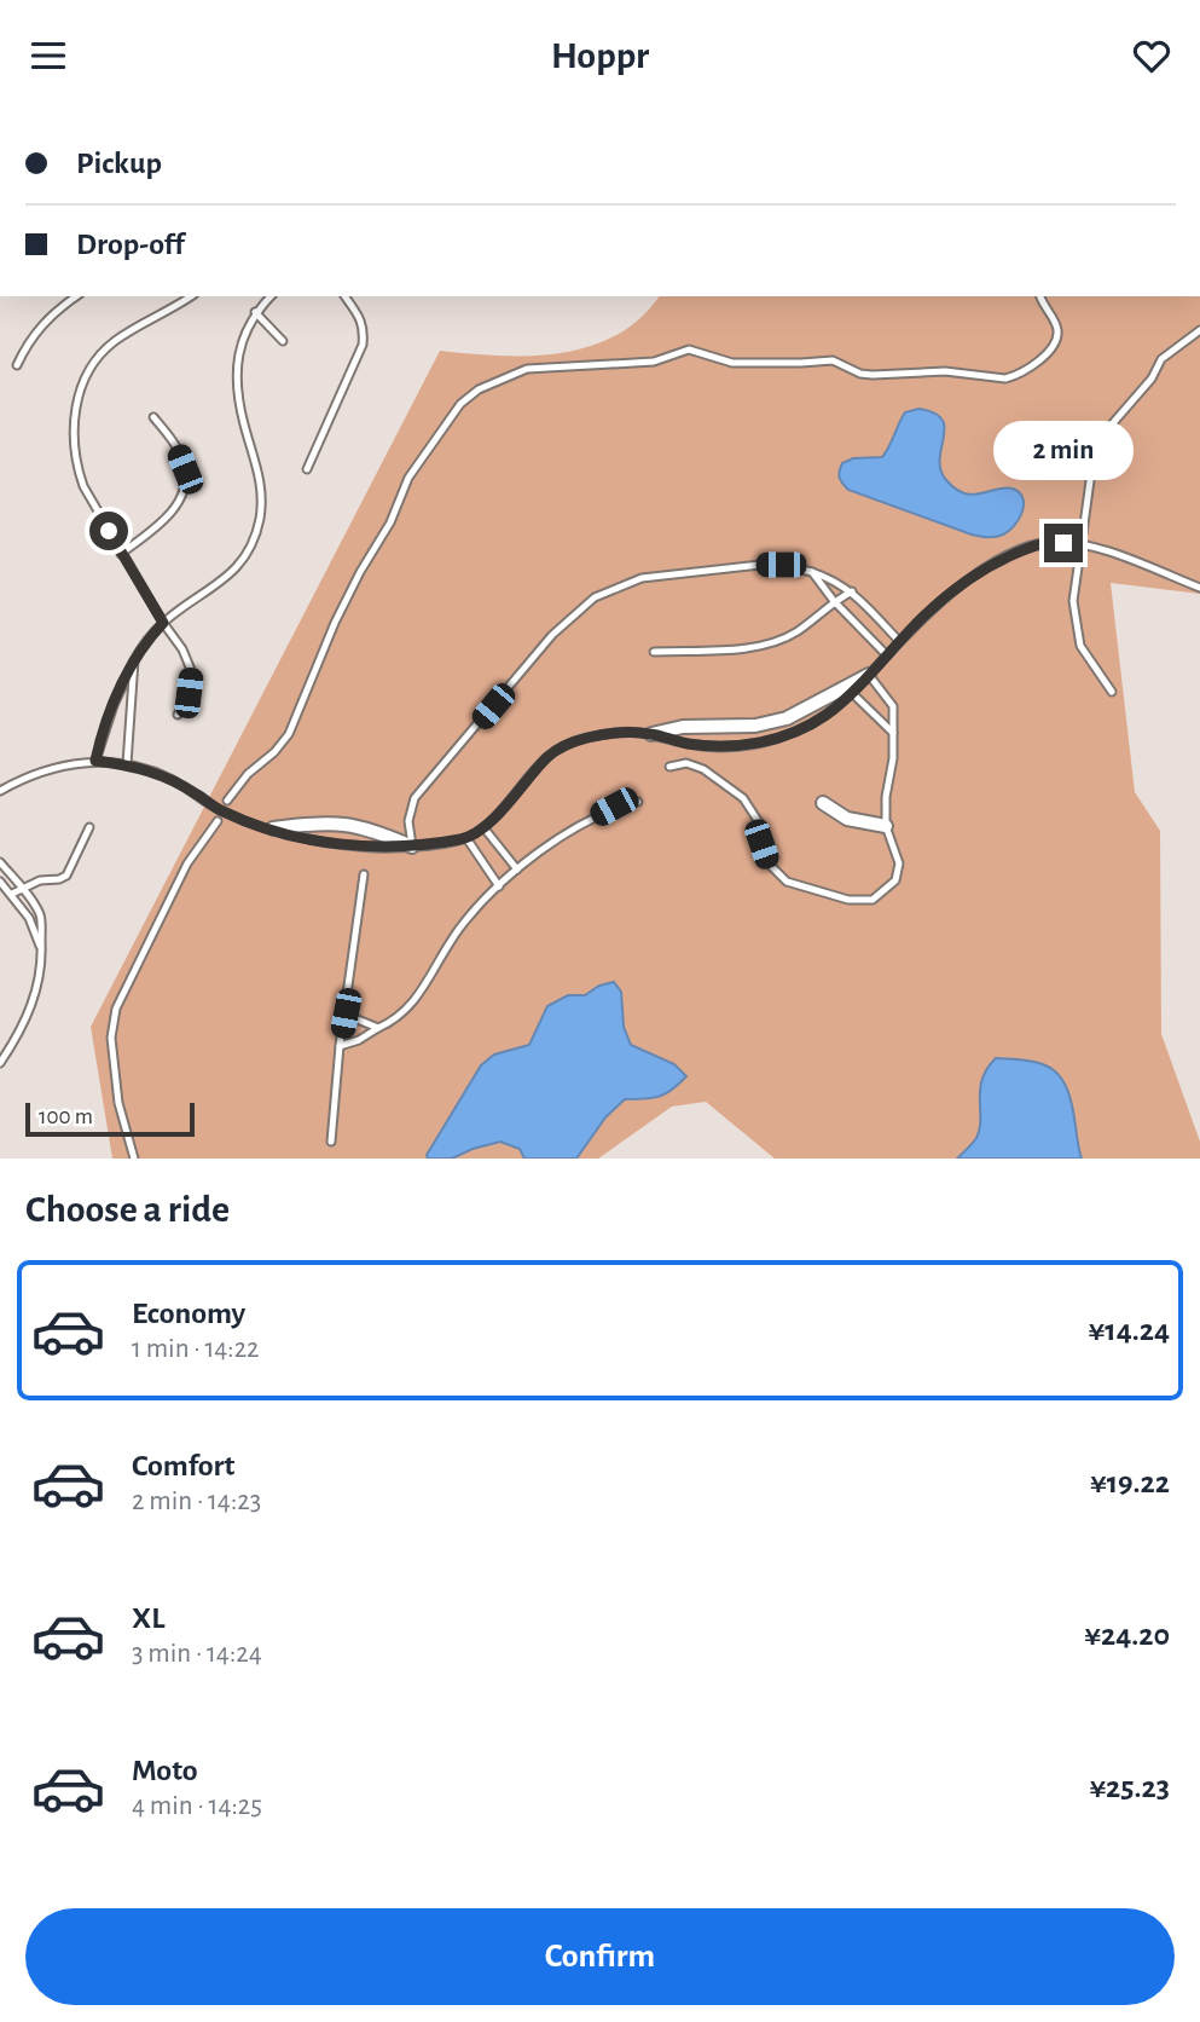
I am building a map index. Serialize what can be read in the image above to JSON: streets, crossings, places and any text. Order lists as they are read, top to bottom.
{
  "scale_bar": "100 m",
  "page": {
    "header": "Hoppr",
    "banner": ["Pickup", "Drop-off"],
    "bubble": "2 min",
    "scale": "100 m",
    "heading": "Choose a ride",
    "list": [
      {
        "name": "Economy",
        "note": "1 min · 14:22",
        "value": "¥14.24"
      },
      {
        "name": "Comfort",
        "note": "2 min · 14:23",
        "value": "¥19.22"
      },
      {
        "name": "XL",
        "note": "3 min · 14:24",
        "value": "¥24.20"
      },
      {
        "name": "Moto",
        "note": "4 min · 14:25",
        "value": "¥25.23"
      }
    ],
    "buttons": "Confirm"
  }
}
